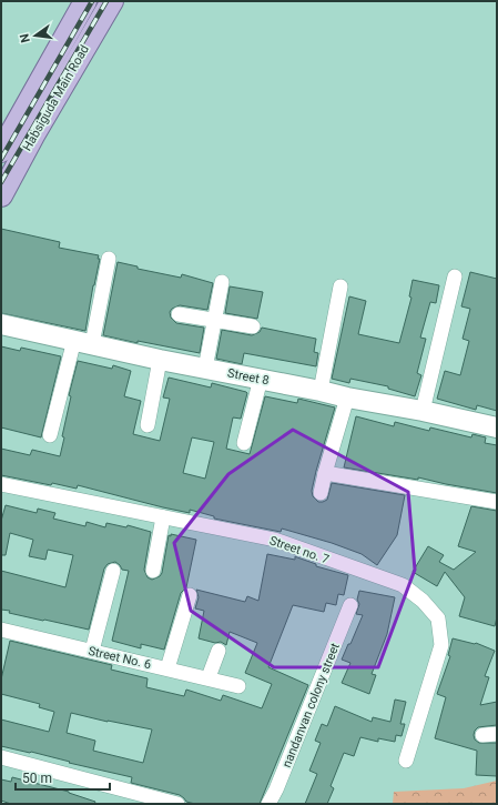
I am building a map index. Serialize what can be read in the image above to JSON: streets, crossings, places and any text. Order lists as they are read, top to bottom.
{
  "streets": {
    "main road": ["Habsiguda Main Road"],
    "street": [
      "Street 8",
      "Street no. 7",
      "Street No. 6",
      "nandanvan colony street"
    ]
  },
  "scale_bar": "50 m",
  "north": "left"
}
